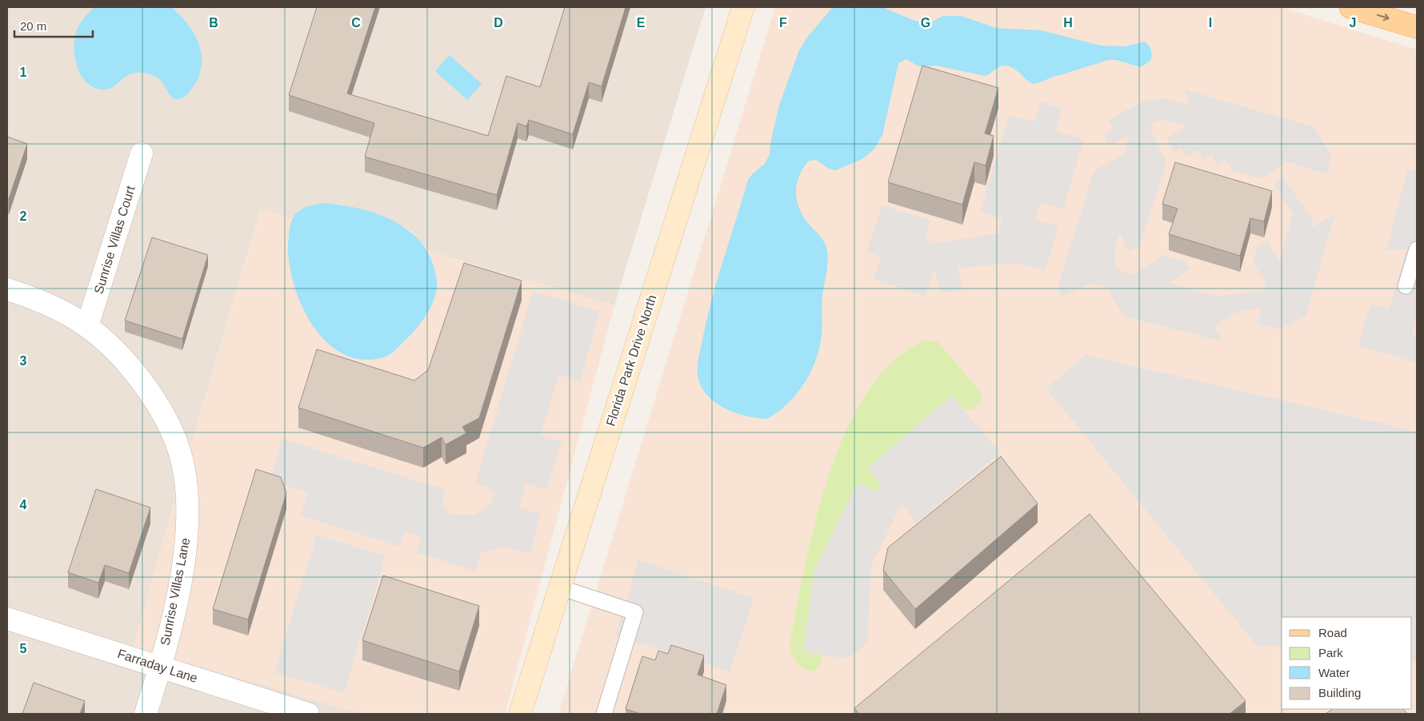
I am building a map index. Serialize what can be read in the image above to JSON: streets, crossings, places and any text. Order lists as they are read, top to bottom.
{
  "streets": {
    "street": [
      "Sunrise Villas Court",
      "Florida Park Drive North",
      "Sunrise Villas Lane",
      "Farraday Lane"
    ]
  },
  "crossings": [
    ["Sunrise Villas Court", "Sunrise Villas Lane"],
    ["Sunrise Villas Lane", "Farraday Lane"]
  ],
  "legend": [
    "Road",
    "Park",
    "Water",
    "Building"
  ],
  "scale_bar": "20 m",
  "grid": {
    "columns": [
      "B",
      "C",
      "D",
      "E",
      "F",
      "G",
      "H",
      "I",
      "J"
    ],
    "rows": [
      "1",
      "2",
      "3",
      "4",
      "5"
    ]
  }
}
